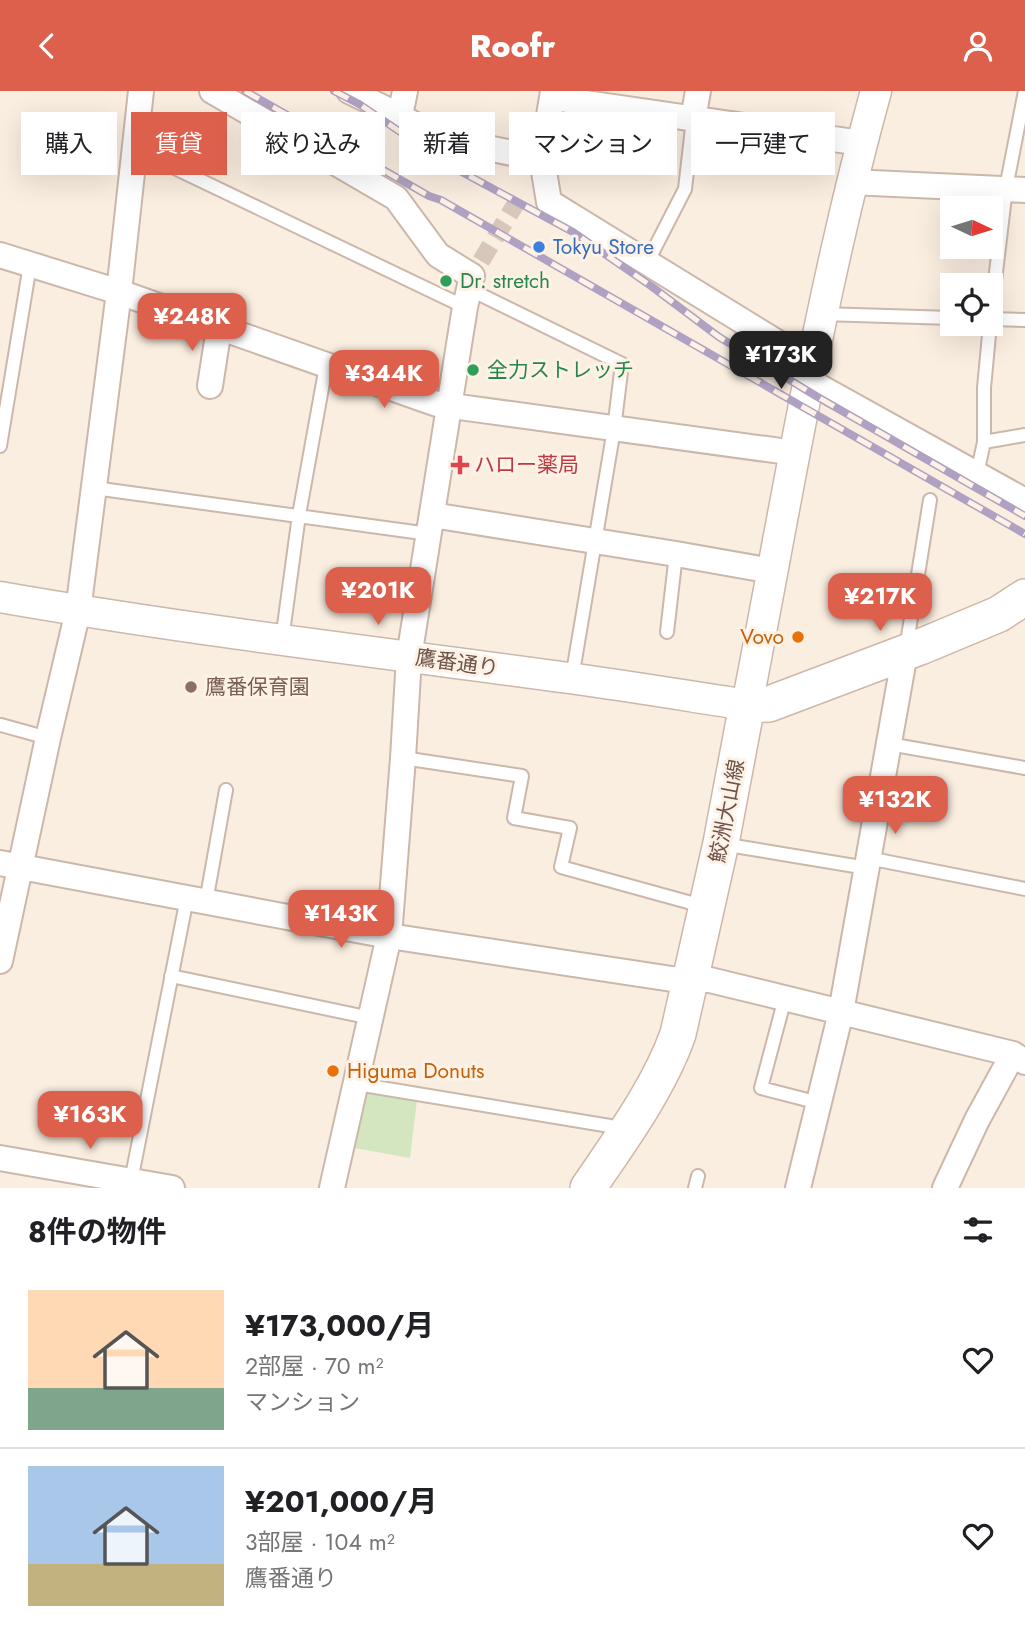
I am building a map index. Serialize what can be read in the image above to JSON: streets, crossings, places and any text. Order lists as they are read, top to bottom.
{
  "streets": {
    "main road": ["鮫洲大山線"],
    "street": ["鷹番通り"]
  },
  "crossings": [
    ["鷹番通り", "鮫洲大山線"]
  ],
  "places": {
    "other": [
      "Tokyu Store",
      "Dr. stretch",
      "全力ストレッチ",
      "Vovo",
      "鷹番保育園",
      "Higuma Donuts"
    ],
    "health": ["ハロー薬局"]
  },
  "north": "right",
  "page": {
    "header": "Roofr",
    "chip": [
      "購入",
      "賃貸",
      "絞り込み",
      "新着",
      "マンション",
      "一戸建て"
    ],
    "price": [
      "¥248K",
      "¥173K",
      "¥344K",
      "¥201K",
      "¥217K",
      "¥132K",
      "¥143K",
      "¥163K"
    ],
    "heading": "8件の物件",
    "list": [
      {
        "name": "¥173,000/月",
        "note": "2部屋 · 70 m² · マンション"
      },
      {
        "name": "¥201,000/月",
        "note": "3部屋 · 104 m² · 鷹番通り"
      }
    ]
  }
}
